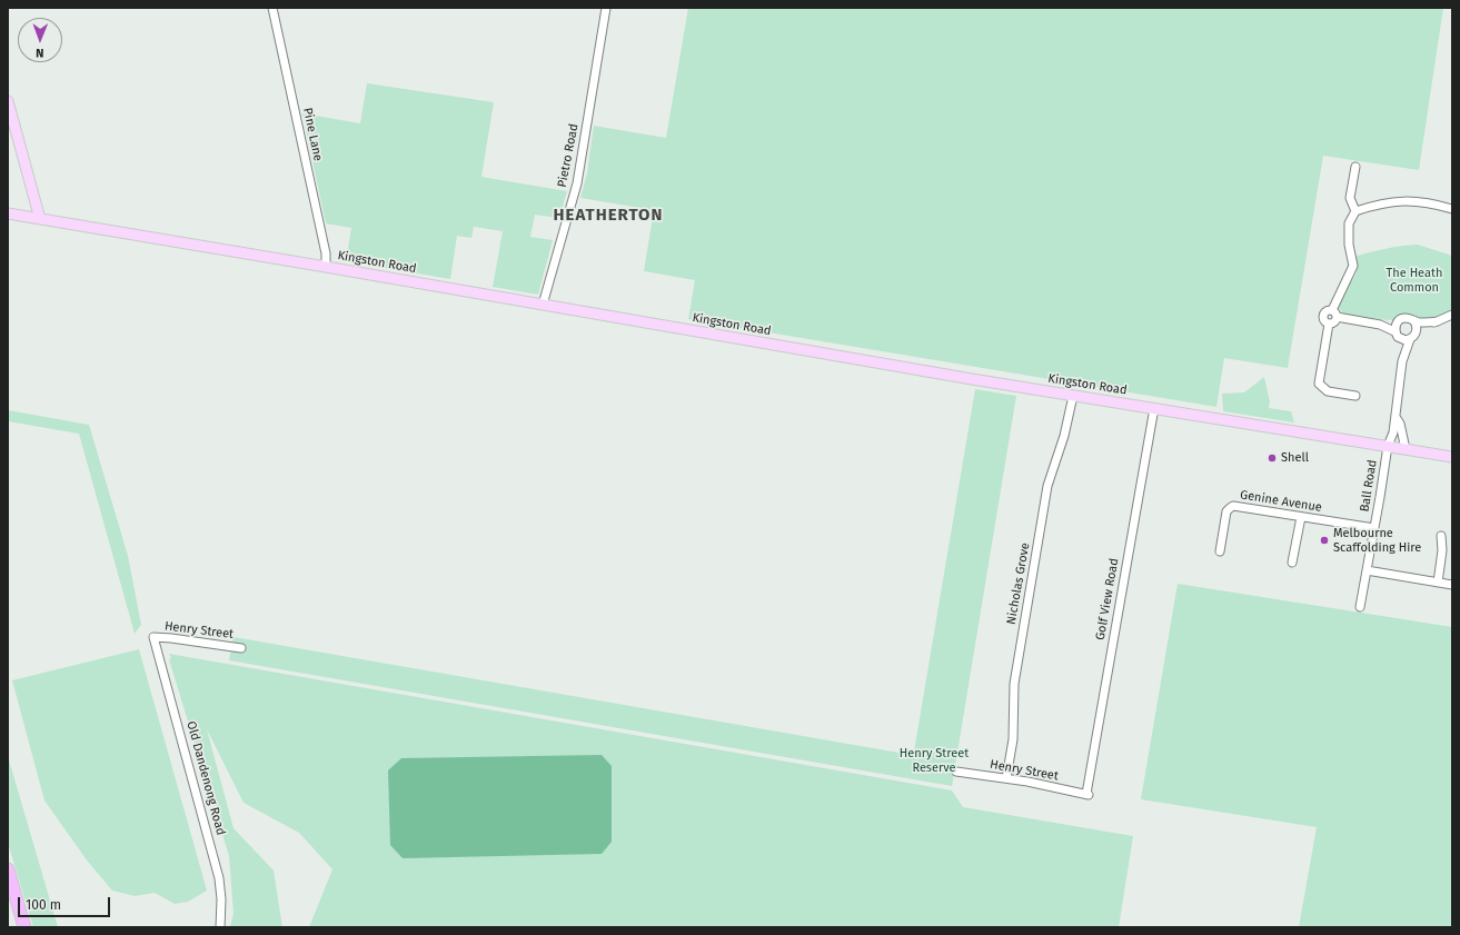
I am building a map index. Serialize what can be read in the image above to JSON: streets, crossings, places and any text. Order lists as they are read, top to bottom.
{
  "streets": {
    "main road": ["Kingston Road"],
    "street": [
      "Pine Lane",
      "Pietro Road",
      "Ball Road",
      "Genine Avenue",
      "Nicholas Grove",
      "Golf View Road",
      "Henry Street",
      "Old Dandenong Road"
    ]
  },
  "crossings": [
    ["Pine Lane", "Kingston Road"],
    ["Pietro Road", "Kingston Road"],
    ["Kingston Road", "Ball Road"],
    ["Kingston Road", "Nicholas Grove"],
    ["Kingston Road", "Golf View Road"],
    ["Ball Road", "Genine Avenue"],
    ["Nicholas Grove", "Henry Street"],
    ["Golf View Road", "Henry Street"],
    ["Henry Street", "Old Dandenong Road"]
  ],
  "districts": ["HEATHERTON"],
  "parks": ["The Heath Common", "Henry Street Reserve"],
  "places": ["Shell", "Melbourne Scaffolding Hire"],
  "scale_bar": "100 m",
  "north": "bottom"
}
